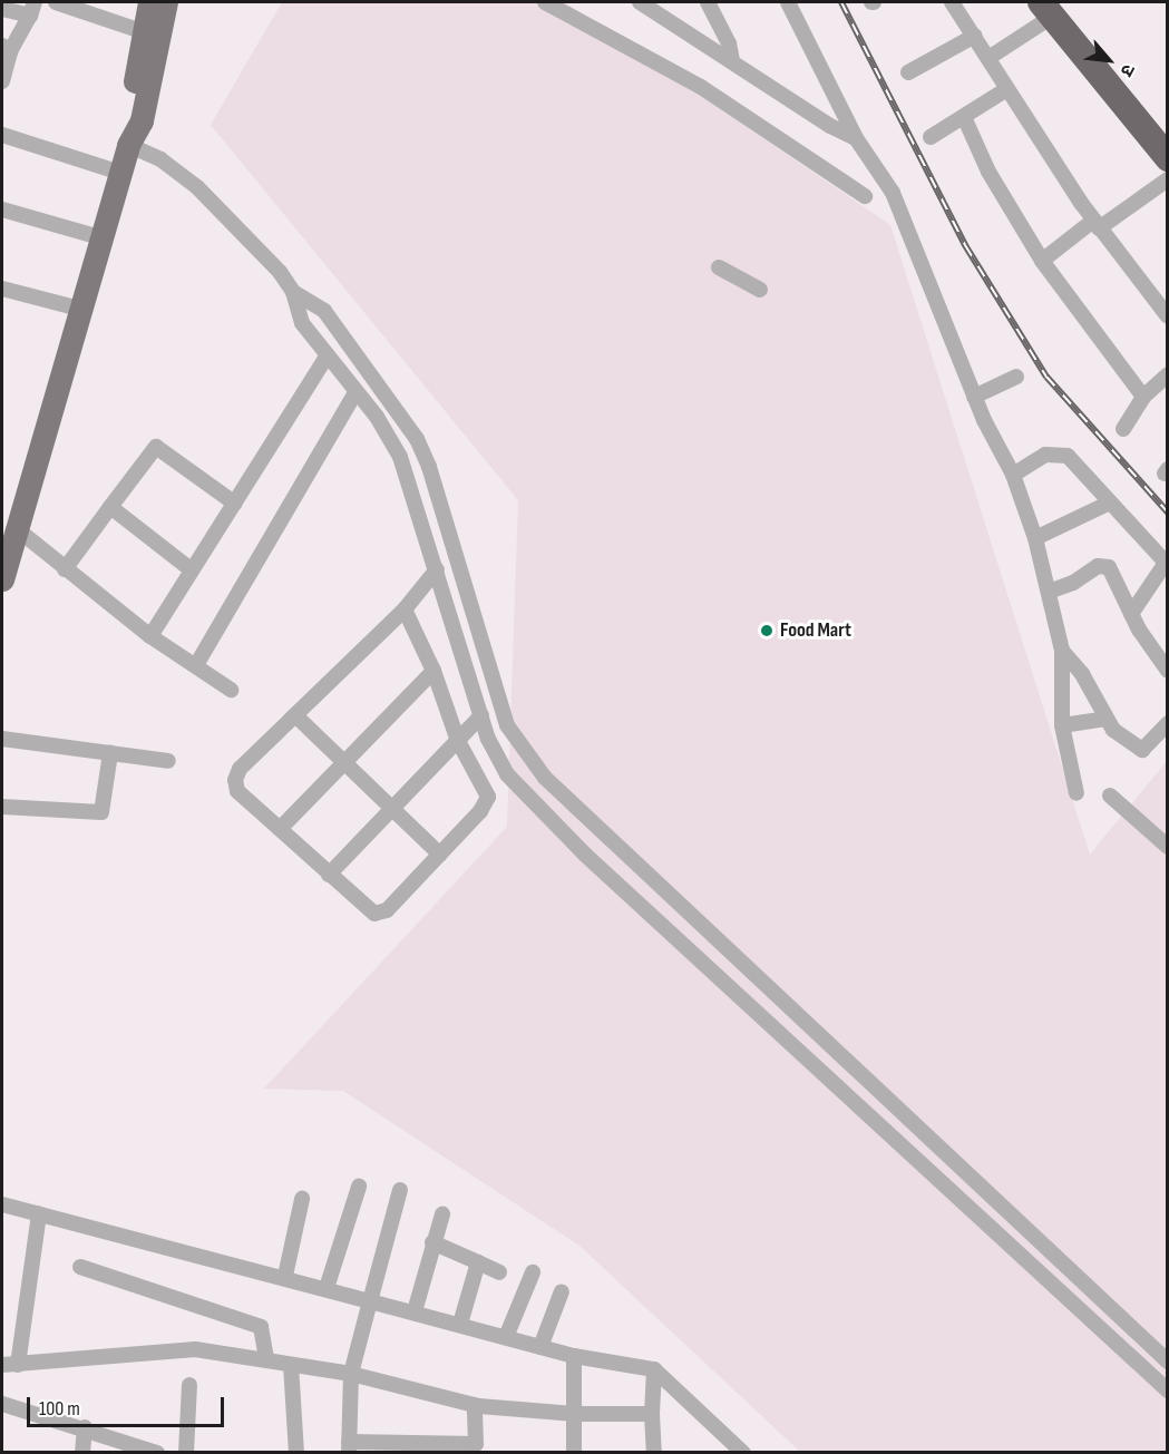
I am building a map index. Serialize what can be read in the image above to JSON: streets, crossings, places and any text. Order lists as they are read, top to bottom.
{
  "places": ["Food Mart"],
  "scale_bar": "100 m",
  "north": "bottom right"
}
